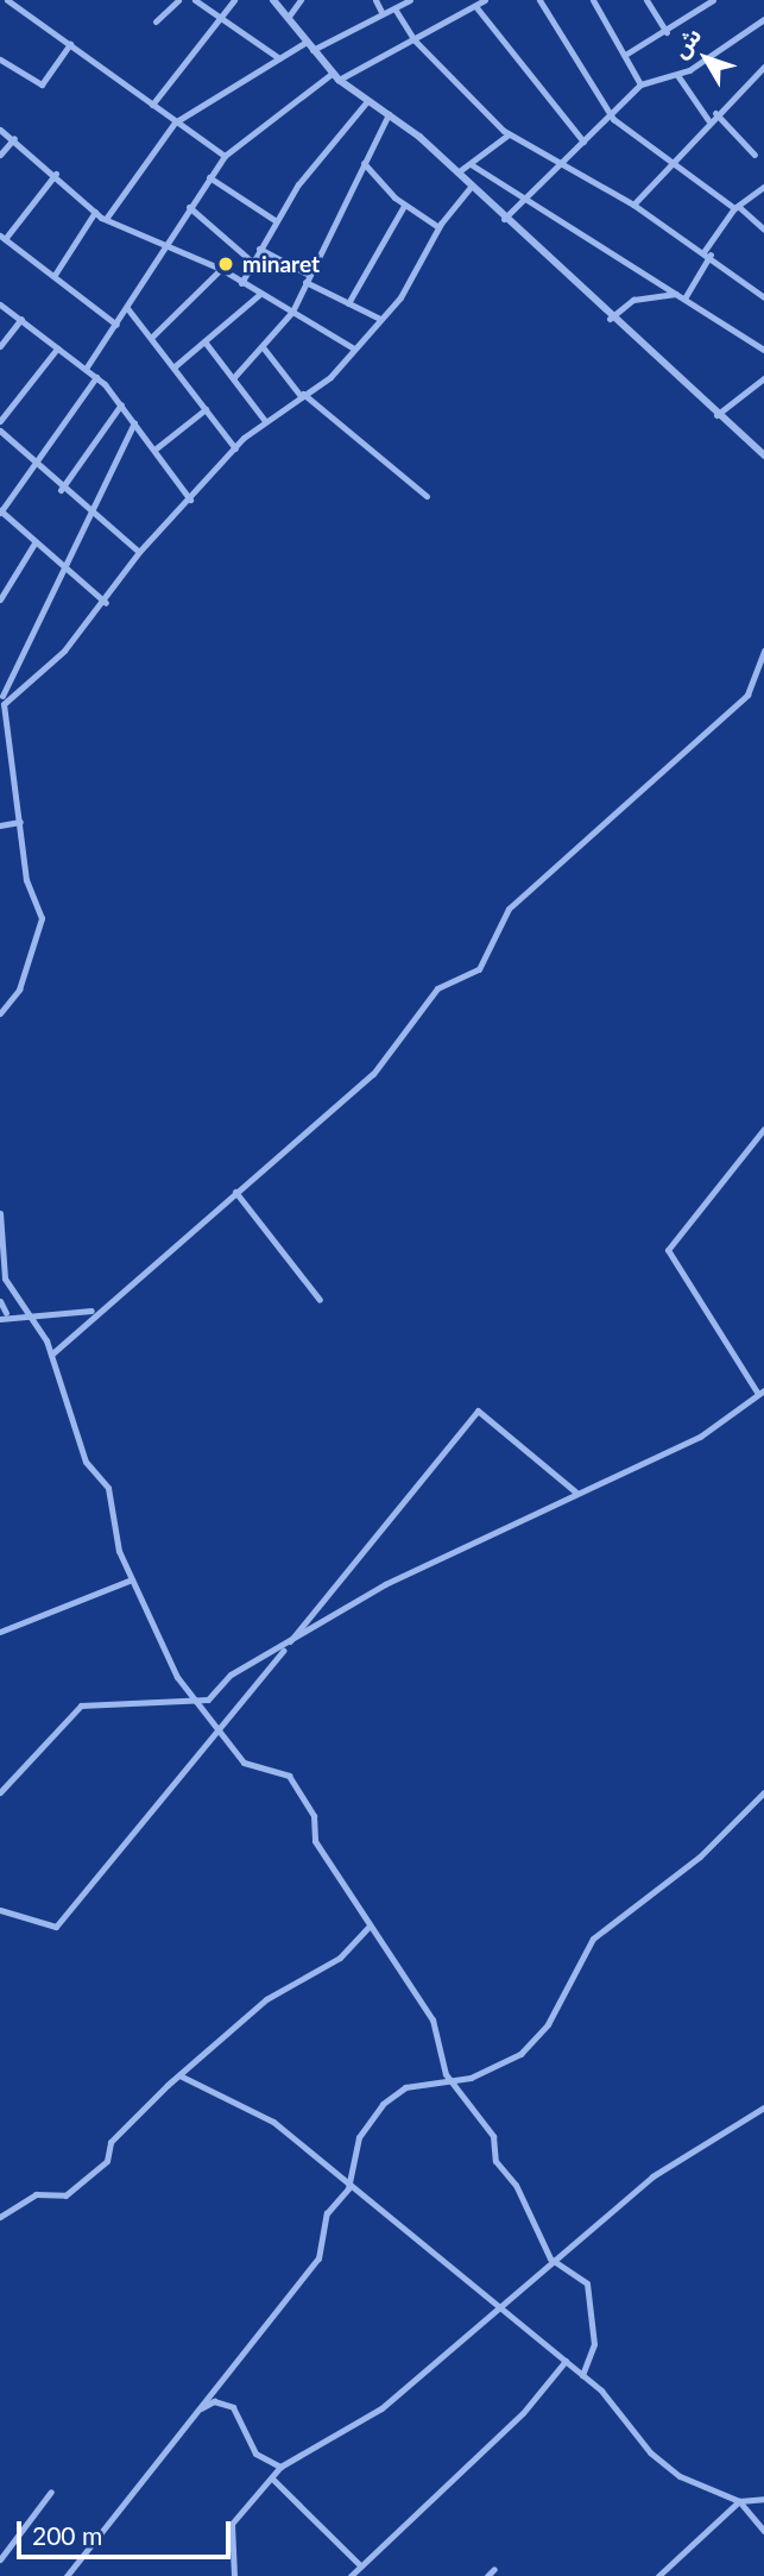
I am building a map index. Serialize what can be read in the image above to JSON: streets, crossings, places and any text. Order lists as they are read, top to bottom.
{
  "places": ["minaret"],
  "scale_bar": "200 m",
  "north": "top left"
}
